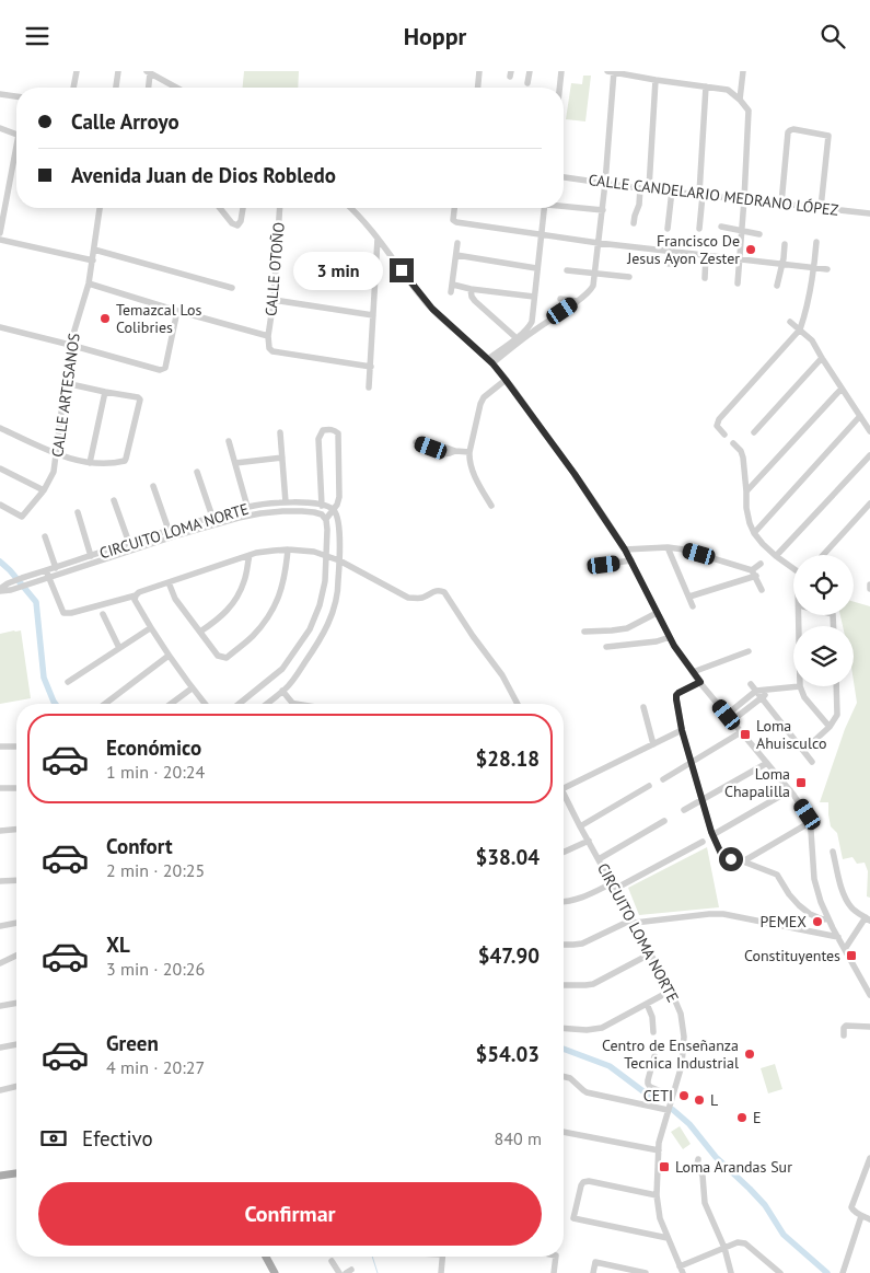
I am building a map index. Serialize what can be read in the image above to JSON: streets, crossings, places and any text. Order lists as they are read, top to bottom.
{
  "streets": {
    "street": [
      "CALLE CANDELARIO MEDRANO LÓPEZ",
      "CALLE OTOÑO",
      "CALLE ARTESANOS",
      "CIRCUITO LOMA NORTE"
    ]
  },
  "places": {
    "other": [
      "Francisco De Jesus Ayon Zester",
      "Temazcal Los Colibries",
      "PEMEX",
      "Centro de Enseñanza Tecnica Industrial",
      "CETI",
      "L",
      "E"
    ],
    "transit": [
      "Loma Ahuisculco",
      "Loma Chapalilla",
      "Constituyentes",
      "Loma Arandas Sur"
    ]
  },
  "page": {
    "header": "Hoppr",
    "banner": ["Calle Arroyo", "Avenida Juan de Dios Robledo"],
    "bubble": "3 min",
    "list": [
      {
        "name": "Económico",
        "note": "1 min · 20:24",
        "value": "$28.18"
      },
      {
        "name": "Confort",
        "note": "2 min · 20:25",
        "value": "$38.04"
      },
      {
        "name": "XL",
        "note": "3 min · 20:26",
        "value": "$47.90"
      },
      {
        "name": "Green",
        "note": "4 min · 20:27",
        "value": "$54.03"
      }
    ],
    "pay": ["Efectivo", "840 m"],
    "buttons": "Confirmar"
  }
}
